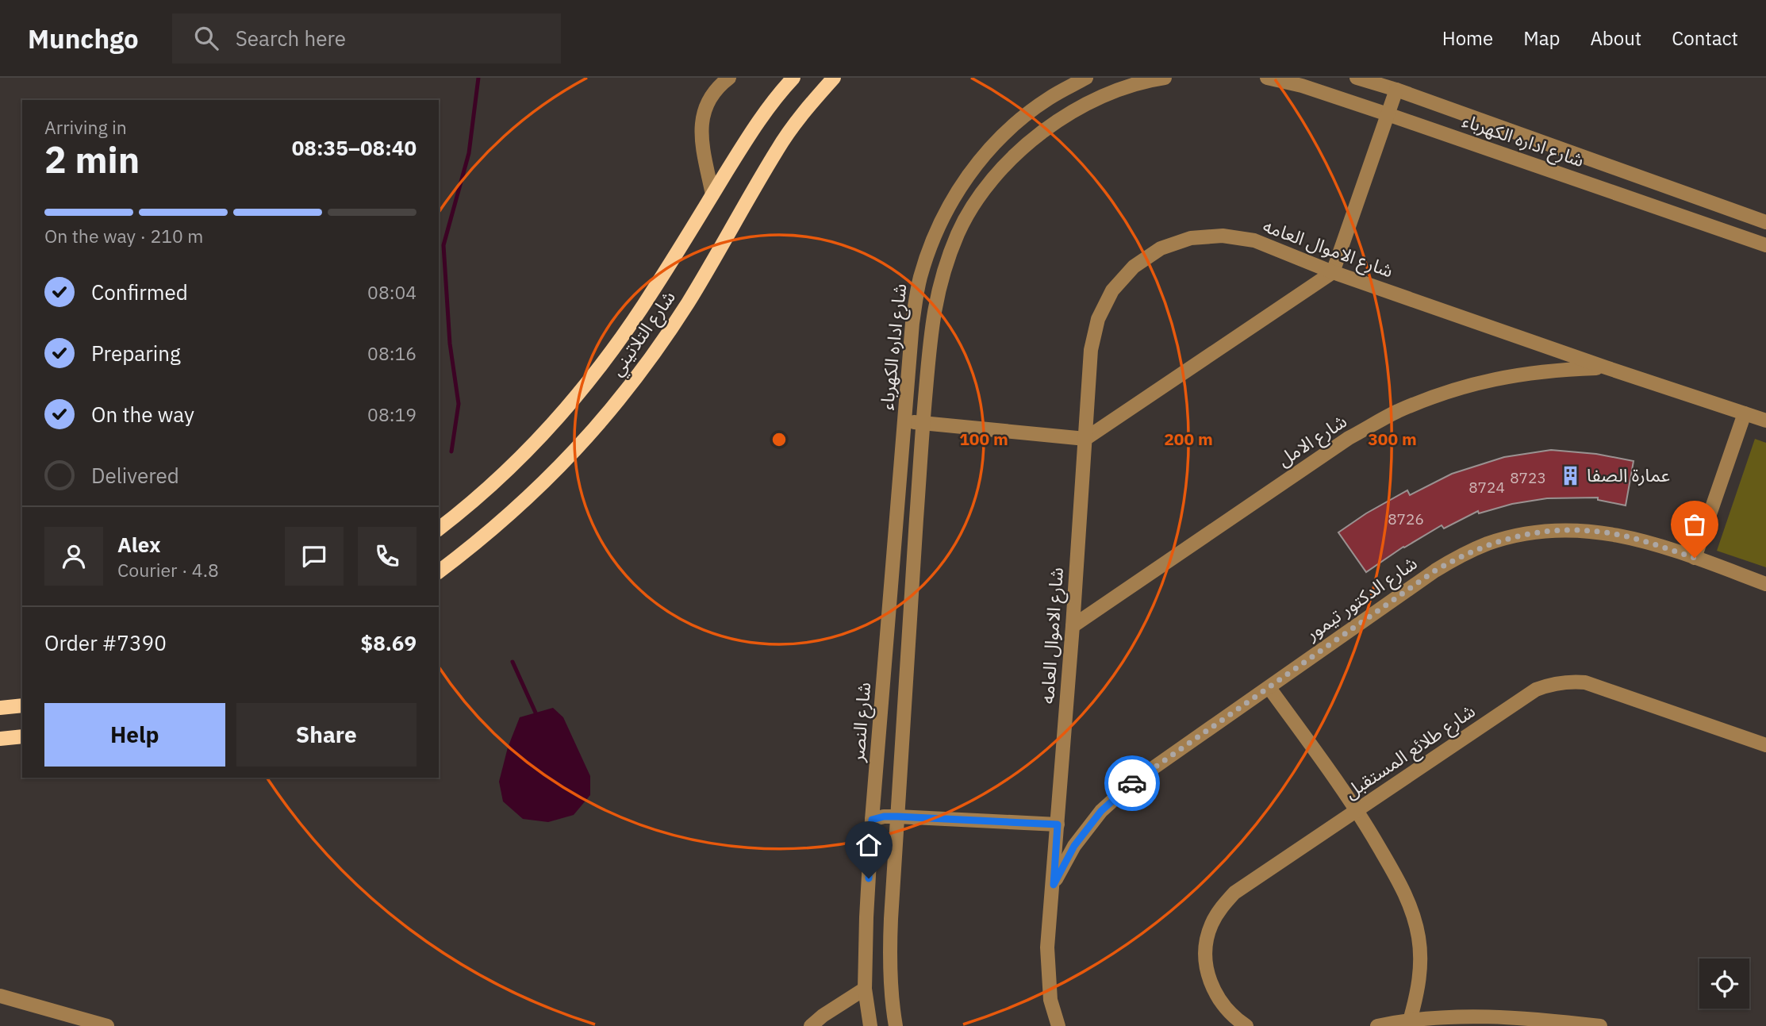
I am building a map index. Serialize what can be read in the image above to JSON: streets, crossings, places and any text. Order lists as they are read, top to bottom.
{
  "streets": {
    "main road": ["شارع التلاتيني"],
    "street": [
      "شارع اداره الكهرباء",
      "شارع الاموال العامه",
      "شارع الامل",
      "شارع الدكتور تيمور",
      "شارع النصر",
      "شارع طلائع المستقبل"
    ]
  },
  "crossings": [
    ["شارع اداره الكهرباء", "شارع النصر"],
    ["شارع الاموال العامه", "شارع الامل"],
    ["شارع الاموال العامه", "شارع الدكتور تيمور"]
  ],
  "places": {
    "building": ["عمارة الصفا"]
  },
  "house_numbers": ["8723", "8724", "8726"],
  "page": {
    "header": "Munchgo",
    "search": "Search here",
    "nav": [
      "Home",
      "Map",
      "About",
      "Contact"
    ],
    "heading": ["2 min", "Arriving in", "08:35–08:40"],
    "panel": [
      "Alex",
      "Courier · 4.8",
      "Order #7390",
      "$8.69"
    ],
    "bar": "On the way · 210 m",
    "list": [
      ["Confirmed", "08:04"],
      ["Preparing", "08:16"],
      ["On the way", "08:19"],
      "Delivered"
    ],
    "buttons": ["Help", "Share"]
  },
  "rings": ["100 m", "200 m", "300 m"]
}
